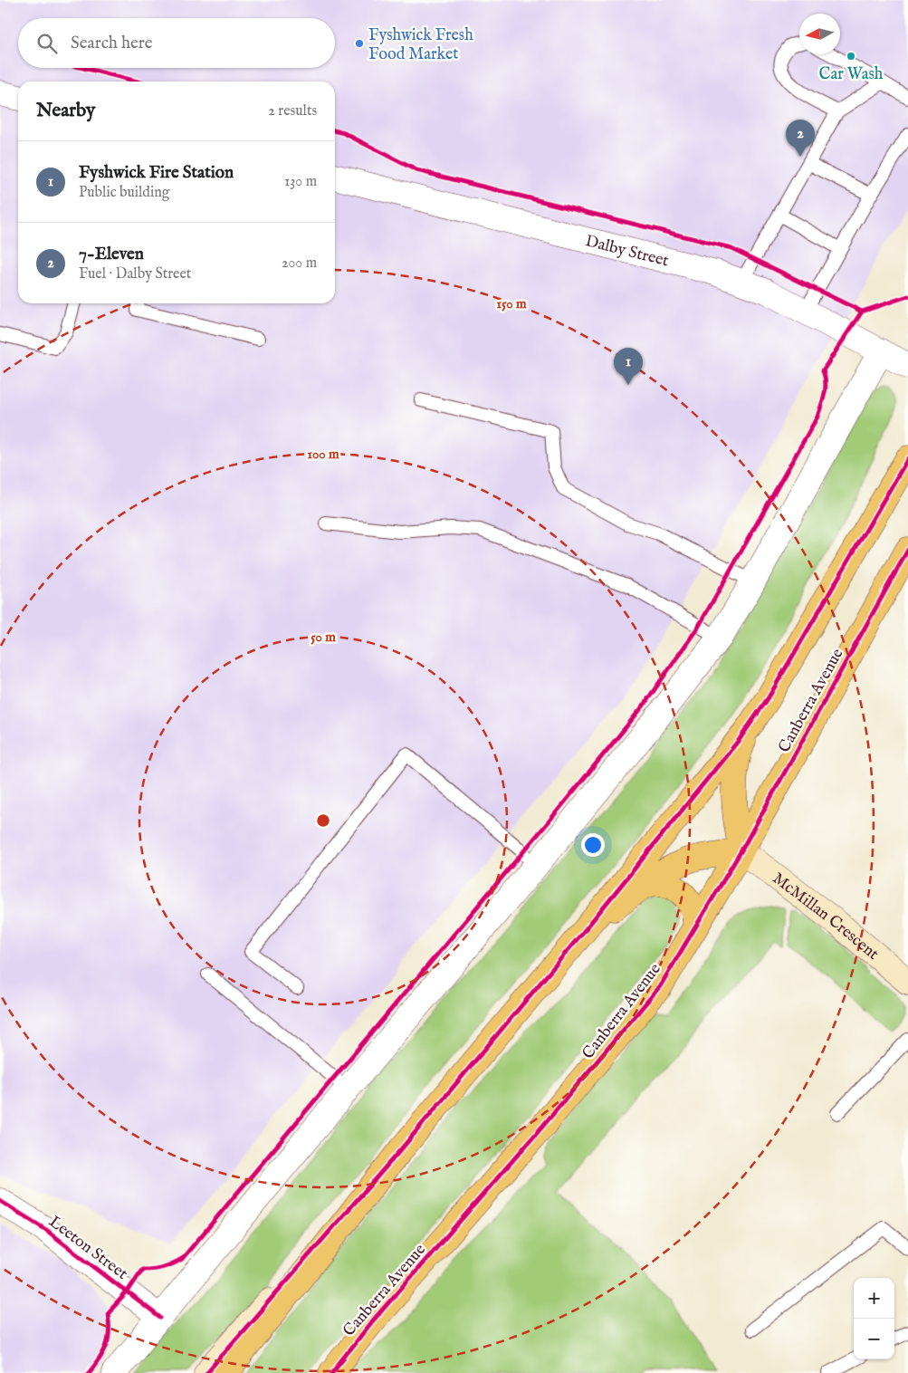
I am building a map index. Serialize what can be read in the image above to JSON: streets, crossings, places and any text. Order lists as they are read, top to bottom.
{
  "streets": {
    "highway": ["Canberra Avenue"],
    "main road": ["McMillan Crescent"],
    "street": ["Dalby Street", "Leeton Street"]
  },
  "crossings": [
    ["Canberra Avenue", "McMillan Crescent"]
  ],
  "places": ["Fyshwick Fresh Food Market", "Car Wash"],
  "north": "left",
  "page": {
    "search": "Search here",
    "heading": ["Nearby", "2 results"],
    "pins": ["2", "1"],
    "list": [
      {
        "mark": "1",
        "name": "Fyshwick Fire Station",
        "note": "Public building",
        "value": "130 m"
      },
      {
        "mark": "2",
        "name": "7-Eleven",
        "note": "Fuel · Dalby Street",
        "value": "200 m"
      }
    ],
    "map_buttons": ["+", "−"]
  },
  "rings": ["150 m", "100 m", "50 m"]
}
